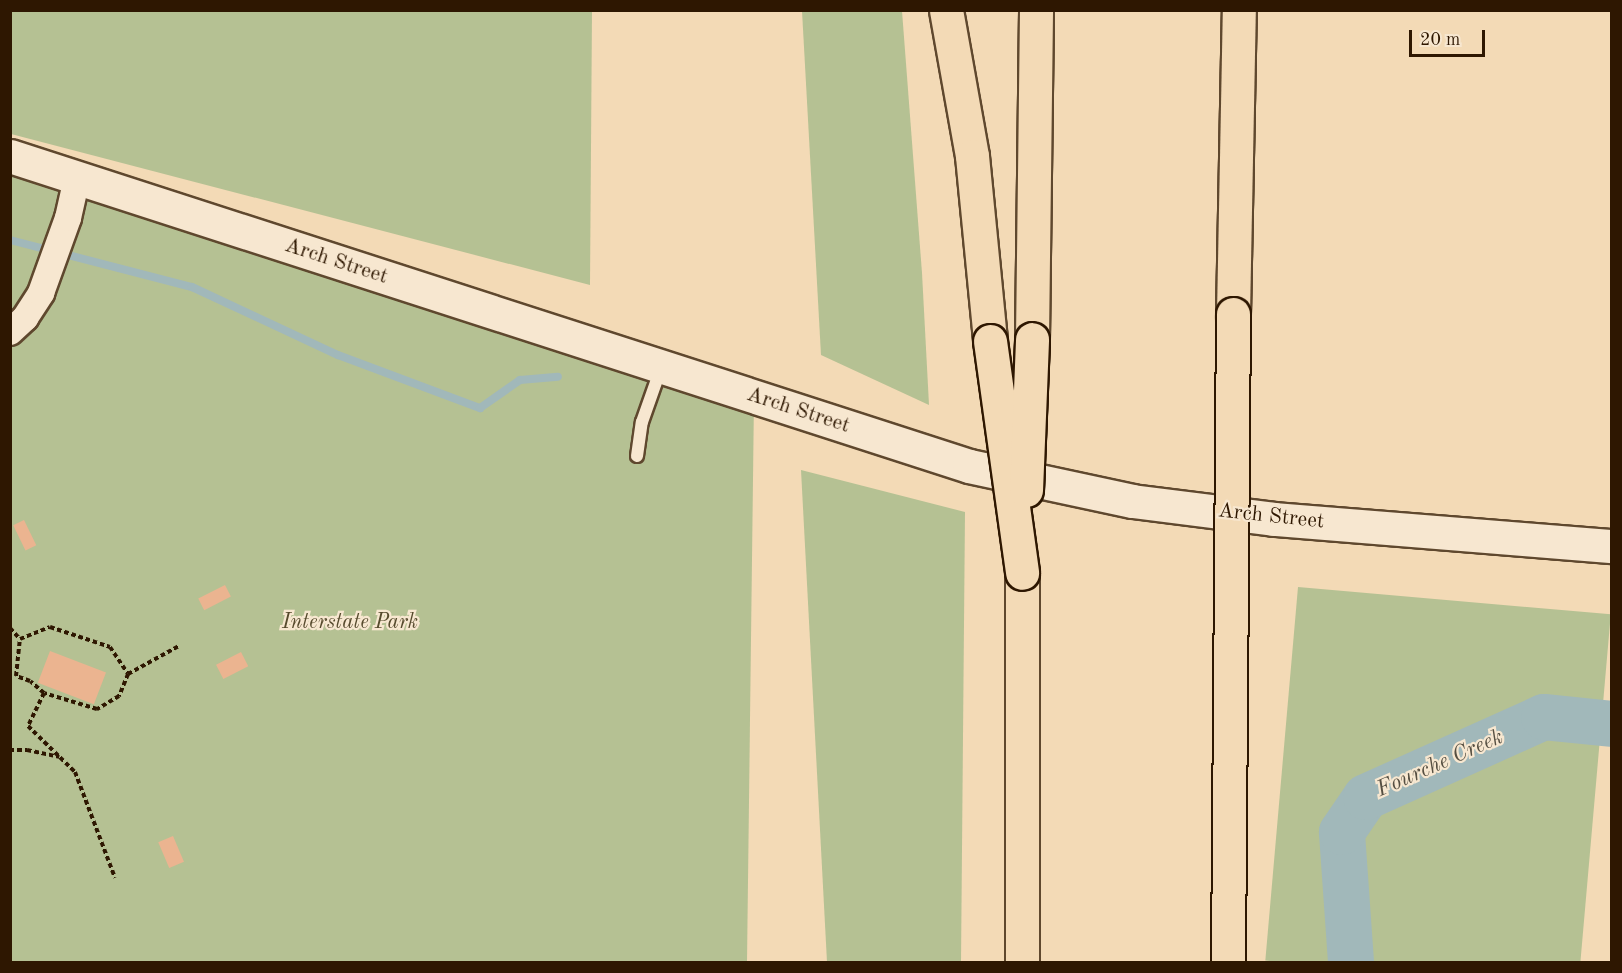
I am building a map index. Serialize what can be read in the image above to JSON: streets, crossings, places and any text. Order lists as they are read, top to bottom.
{
  "streets": {
    "main road": ["Arch Street"]
  },
  "water": ["Fourche Creek"],
  "parks": ["Interstate Park"],
  "scale_bar": "20 m"
}
